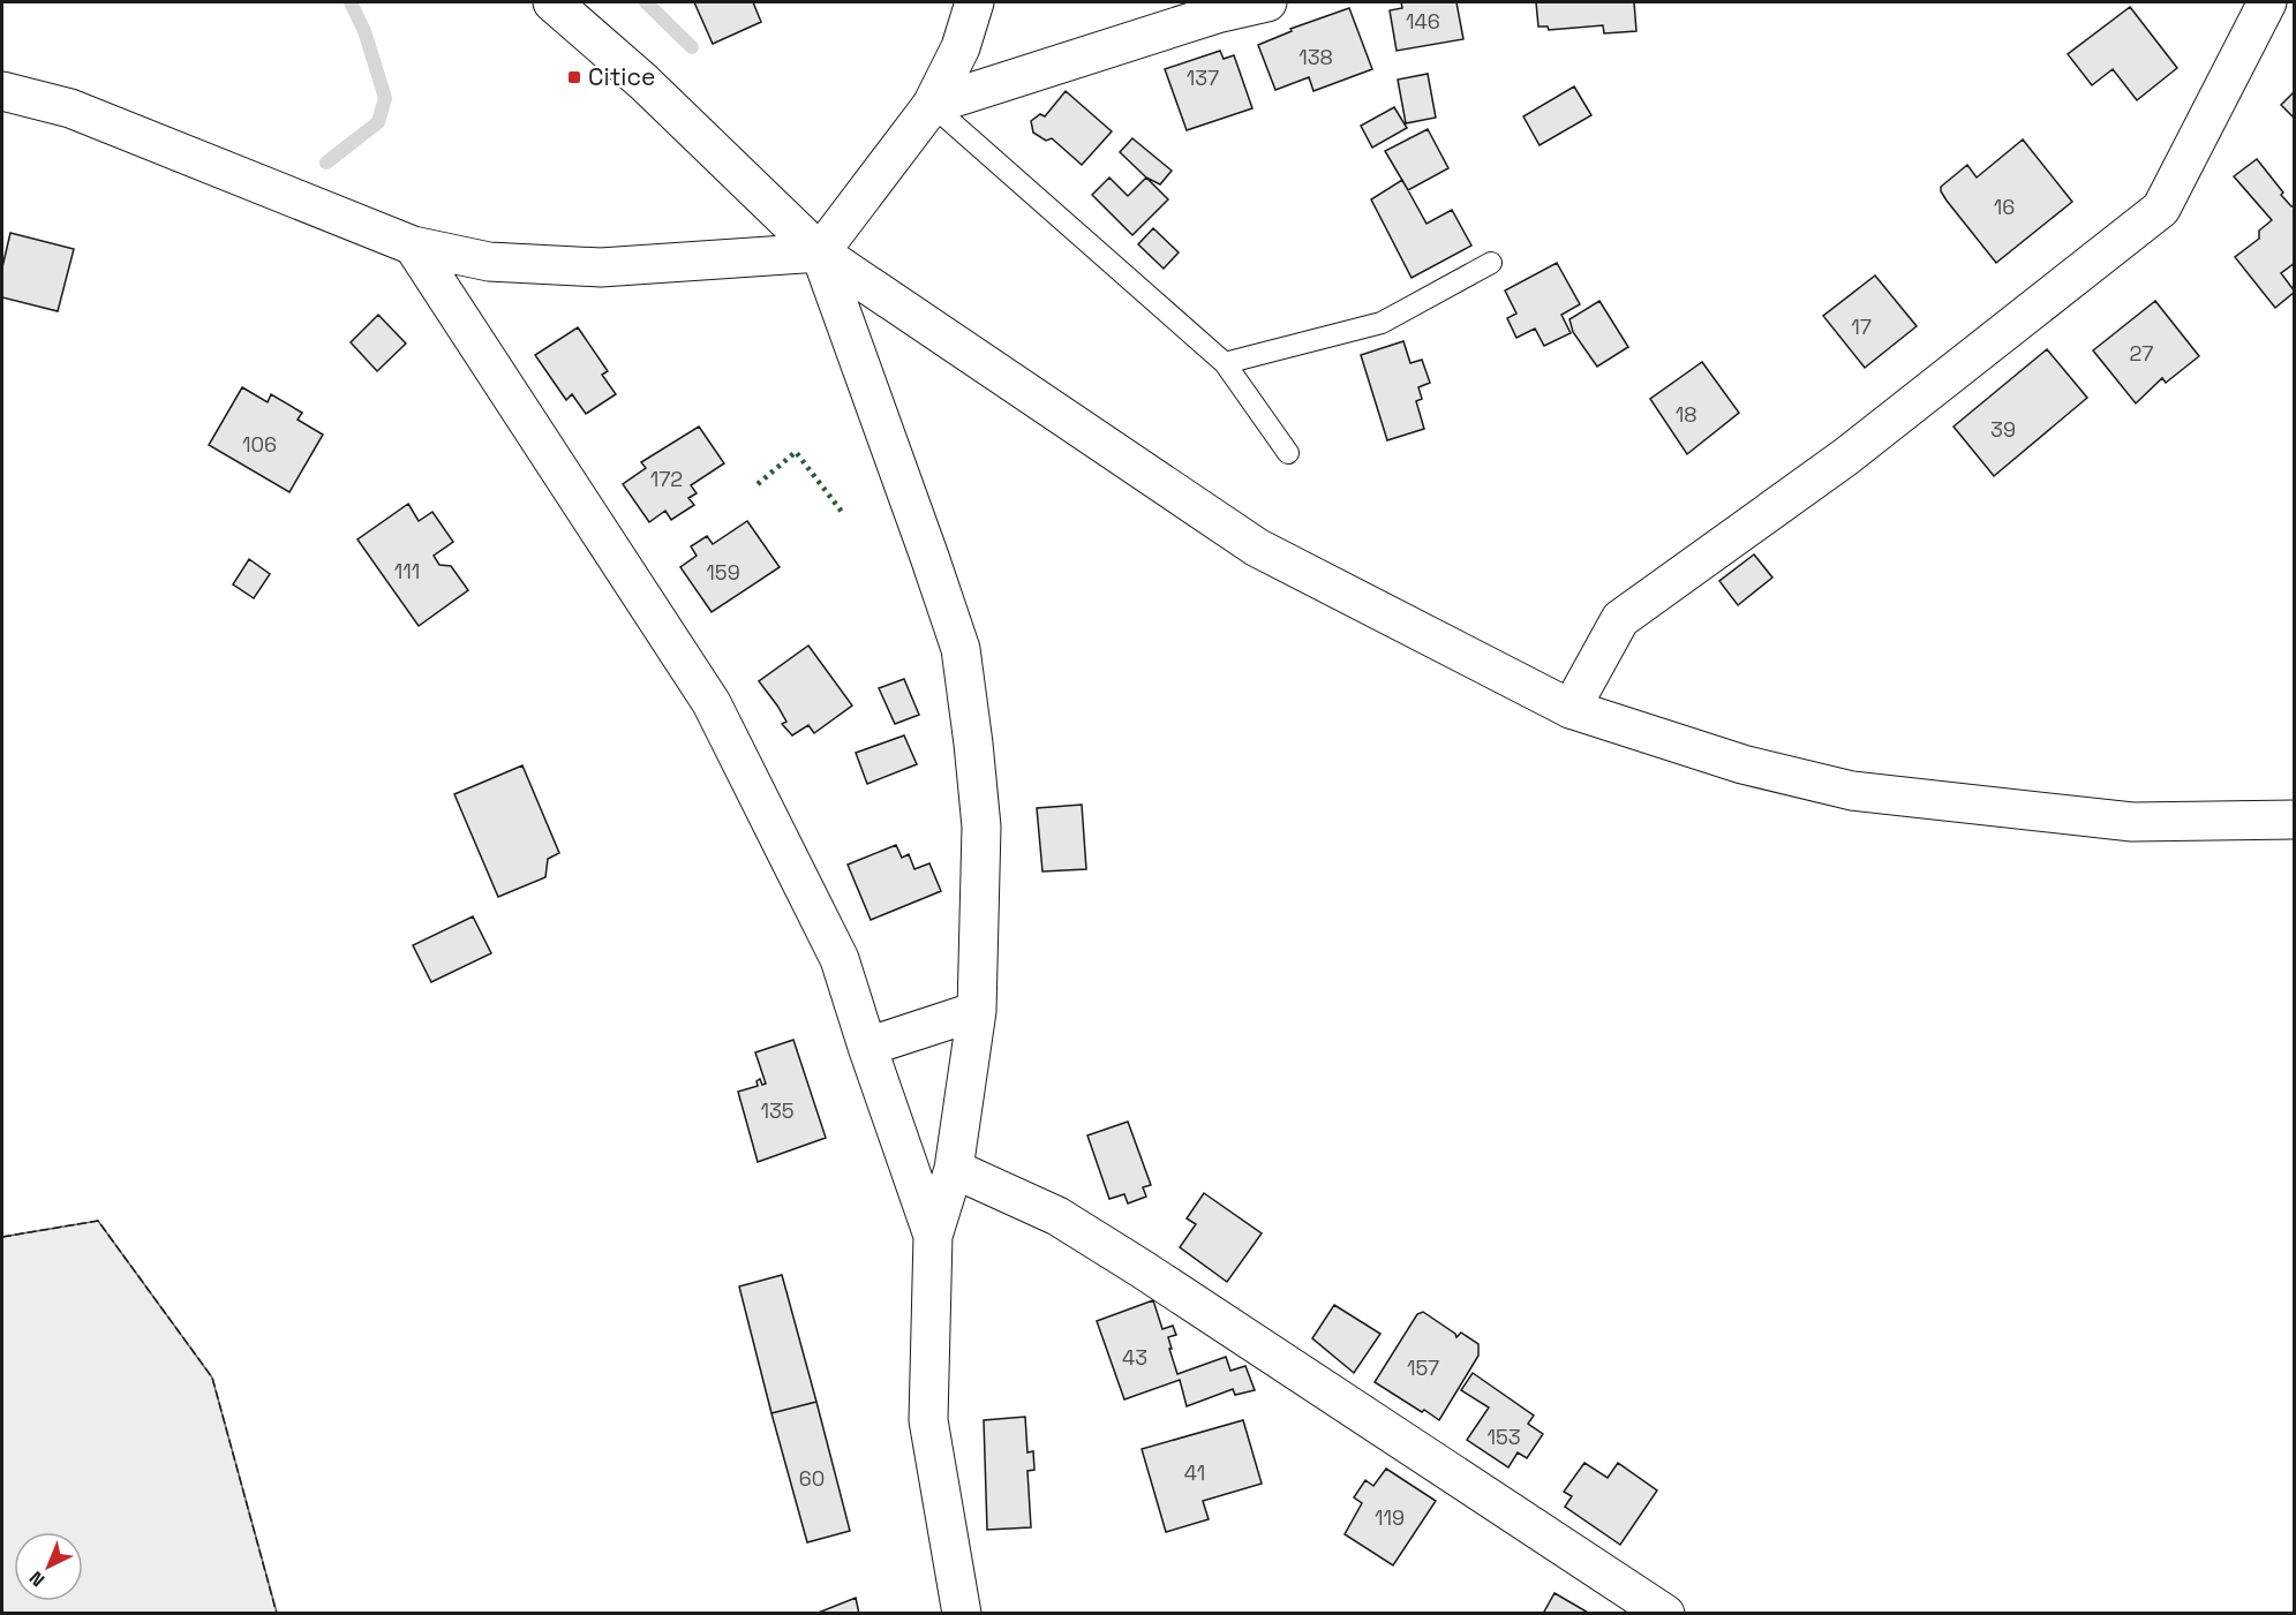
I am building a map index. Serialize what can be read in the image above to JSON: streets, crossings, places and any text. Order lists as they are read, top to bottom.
{
  "places": {
    "transit": ["Citice"]
  },
  "house_numbers": [
    "146",
    "138",
    "137",
    "16",
    "17",
    "27",
    "18",
    "39",
    "106",
    "172",
    "111",
    "159",
    "135",
    "43",
    "157",
    "153",
    "41",
    "60",
    "119"
  ],
  "north": "bottom left"
}
